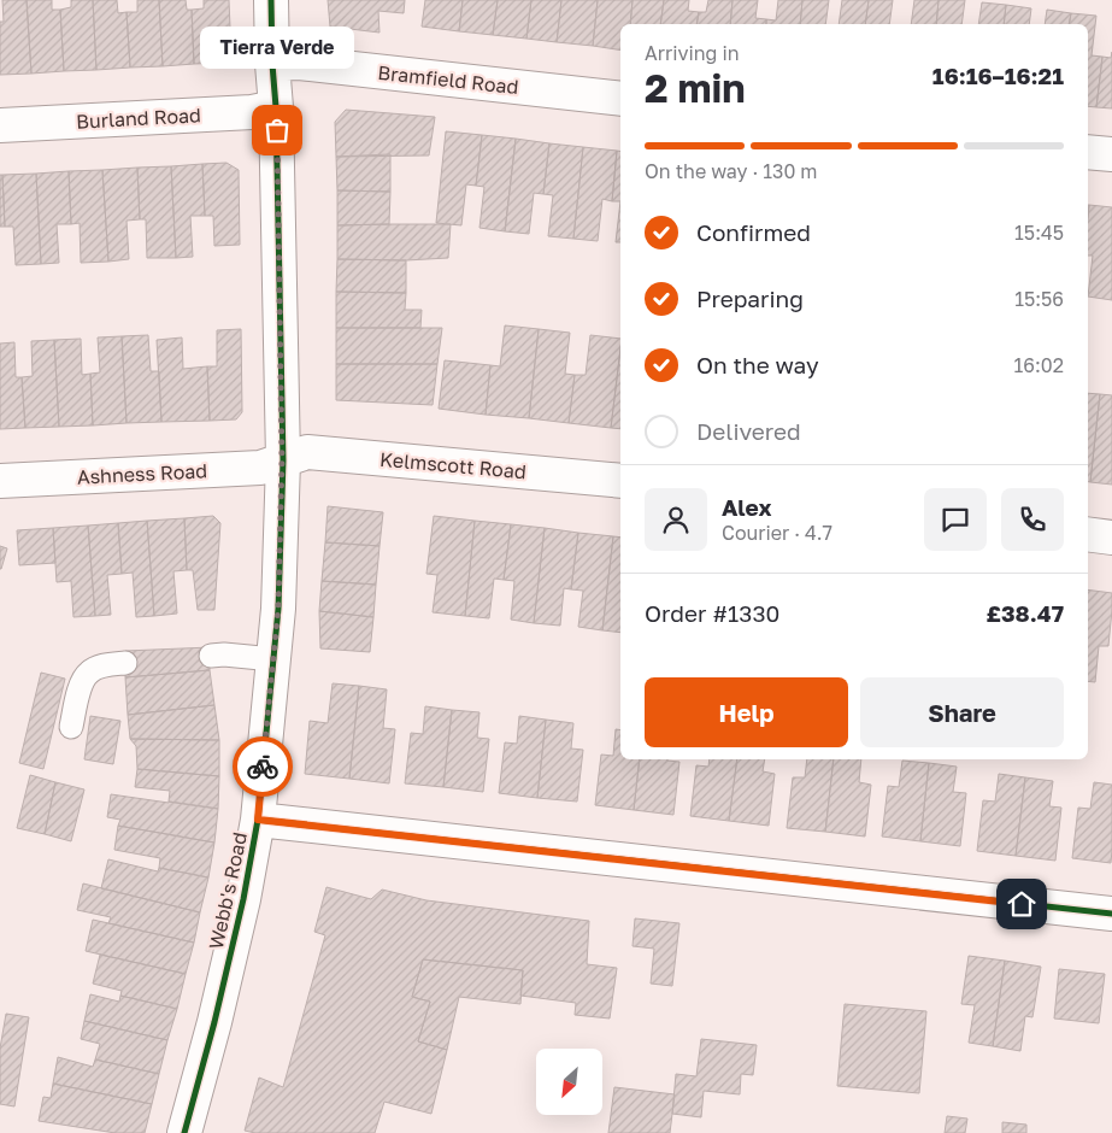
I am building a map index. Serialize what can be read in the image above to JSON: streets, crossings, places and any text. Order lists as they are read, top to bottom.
{
  "streets": {
    "street": [
      "Bramfield Road",
      "Burland Road",
      "Kelmscott Road",
      "Ashness Road",
      "Webb's Road"
    ]
  },
  "crossings": [
    ["Bramfield Road", "Webb's Road"],
    ["Burland Road", "Webb's Road"],
    ["Kelmscott Road", "Ashness Road"],
    ["Kelmscott Road", "Webb's Road"],
    ["Ashness Road", "Webb's Road"]
  ],
  "places": ["Tierra Verde"],
  "north": "bottom left",
  "page": {
    "heading": ["2 min", "Arriving in", "16:16–16:21"],
    "panel": [
      "Alex",
      "Courier · 4.7",
      "Order #1330",
      "£38.47"
    ],
    "bubble": "Tierra Verde",
    "bar": "On the way · 130 m",
    "list": [
      ["Confirmed", "15:45"],
      ["Preparing", "15:56"],
      ["On the way", "16:02"],
      "Delivered"
    ],
    "buttons": ["Help", "Share"]
  }
}
